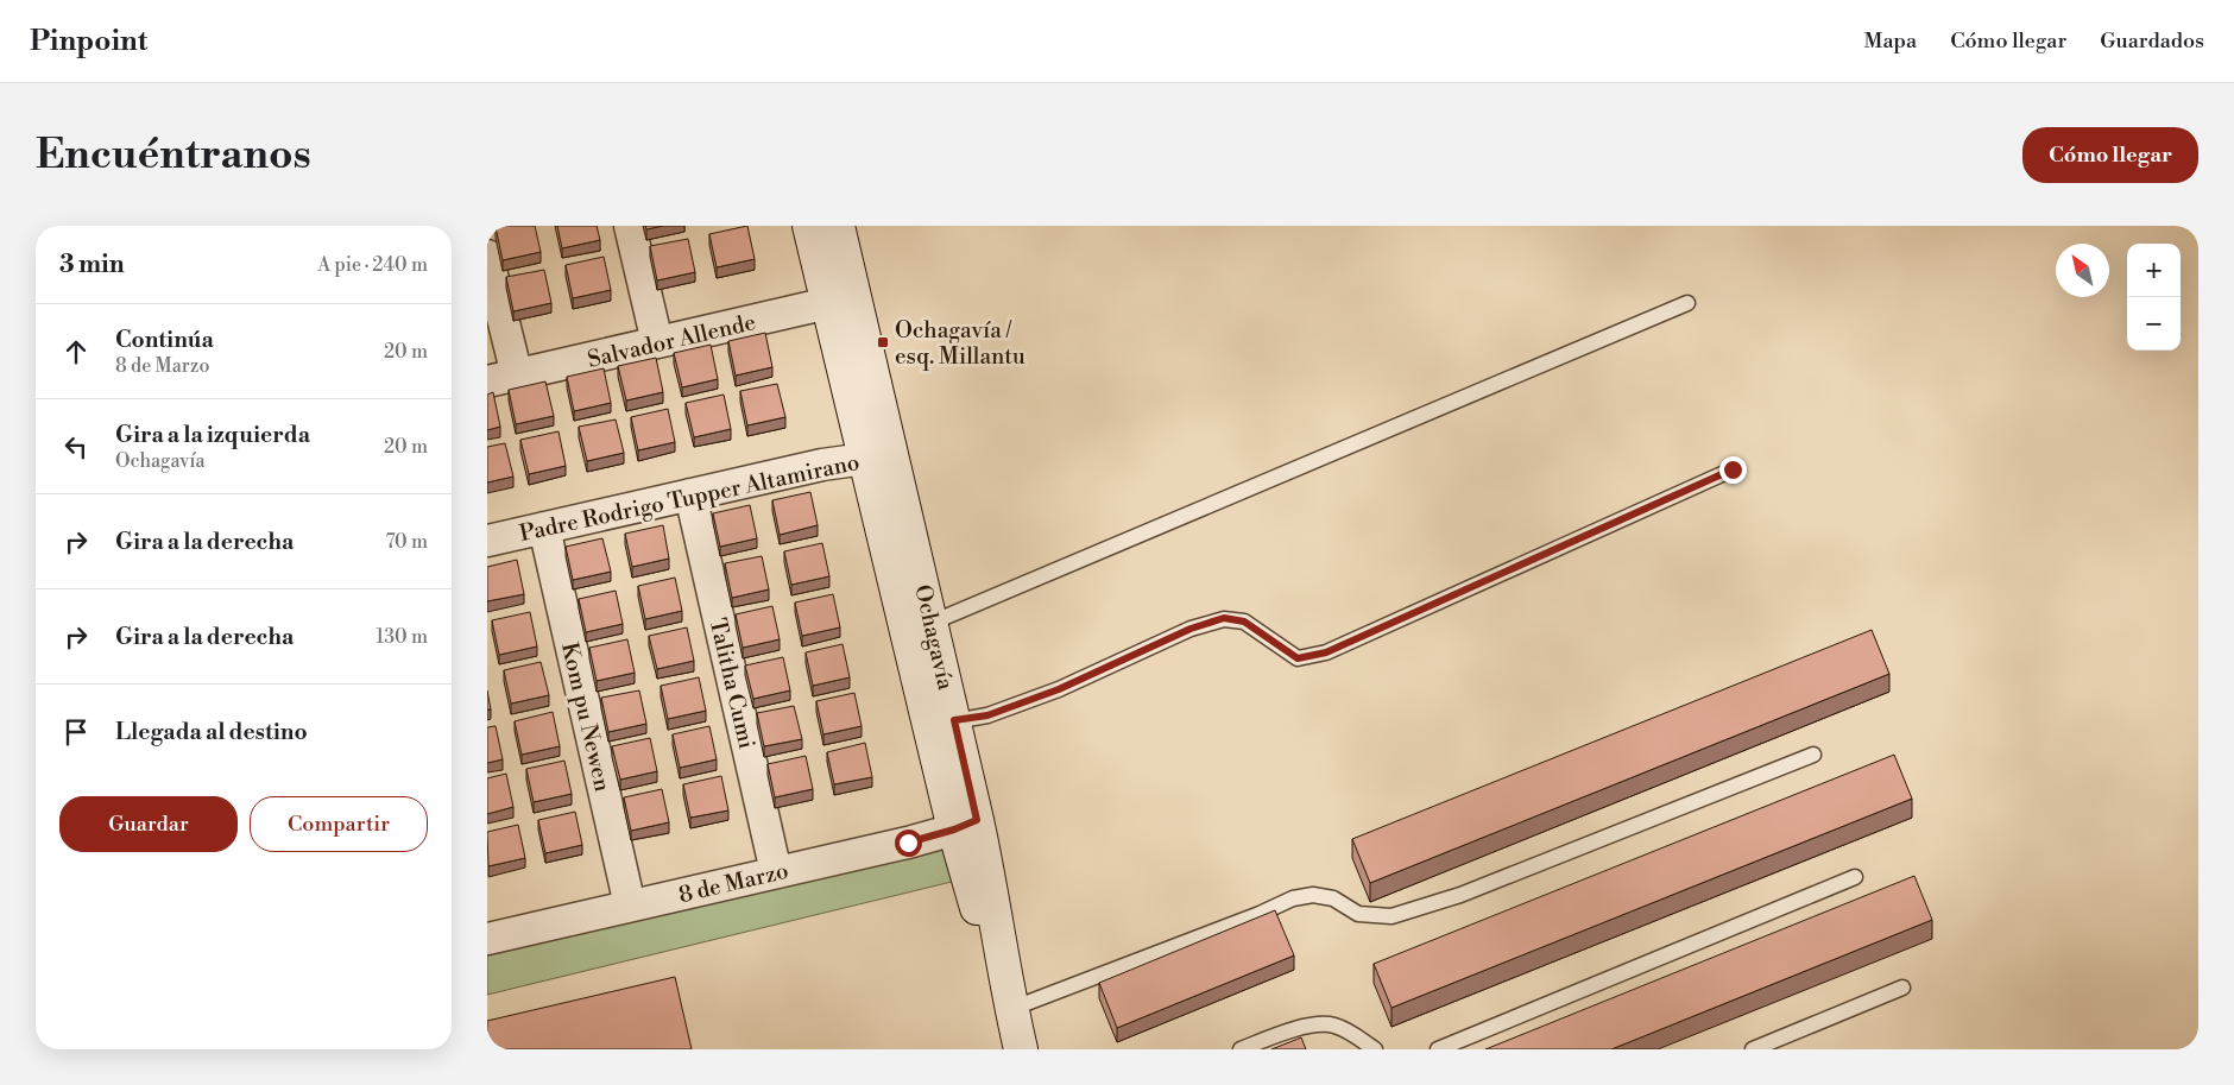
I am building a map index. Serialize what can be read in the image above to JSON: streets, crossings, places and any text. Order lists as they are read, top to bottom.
{
  "streets": {
    "main road": ["Ochagavía"],
    "street": [
      "Salvador Allende",
      "Padre Rodrigo Tupper Altamirano",
      "Talitha Cumi",
      "Kom pu Newen",
      "8 de Marzo"
    ]
  },
  "crossings": [
    ["Salvador Allende", "Ochagavía"],
    ["Padre Rodrigo Tupper Altamirano", "Ochagavía"],
    ["Padre Rodrigo Tupper Altamirano", "Talitha Cumi"],
    ["Padre Rodrigo Tupper Altamirano", "Kom pu Newen"],
    ["Ochagavía", "8 de Marzo"],
    ["Talitha Cumi", "8 de Marzo"],
    ["Kom pu Newen", "8 de Marzo"]
  ],
  "places": {
    "transit": ["Ochagavía / esq. Millantu"]
  },
  "north": "top left",
  "page": {
    "header": "Pinpoint",
    "nav": ["Mapa", "Cómo llegar", "Guardados"],
    "buttons": [
      "Cómo llegar",
      ["Guardar", "Compartir"]
    ],
    "title": "Encuéntranos",
    "heading": ["3 min", "A pie · 240 m"],
    "map_buttons": ["+", "−"],
    "list": [
      ["Continúa", "8 de Marzo", "20 m"],
      ["Gira a la izquierda", "Ochagavía", "20 m"],
      ["Gira a la derecha", "70 m"],
      ["Gira a la derecha", "130 m"],
      "Llegada al destino"
    ]
  }
}
